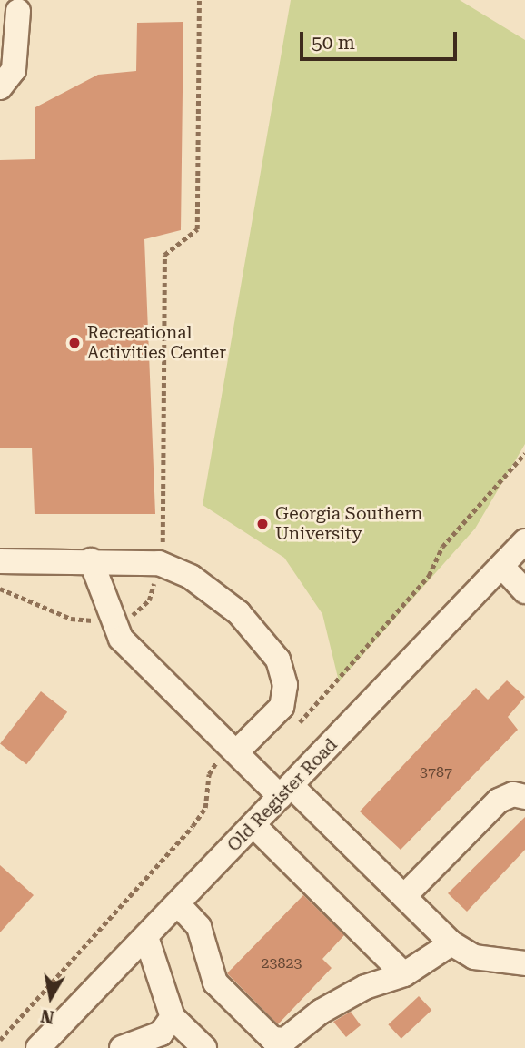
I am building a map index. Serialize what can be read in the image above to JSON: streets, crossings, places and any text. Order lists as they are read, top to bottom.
{
  "streets": {
    "street": ["Old Register Road"]
  },
  "places": ["Recreational Activities Center", "Georgia Southern University"],
  "house_numbers": ["3787", "23823"],
  "scale_bar": "50 m",
  "north": "bottom"
}
